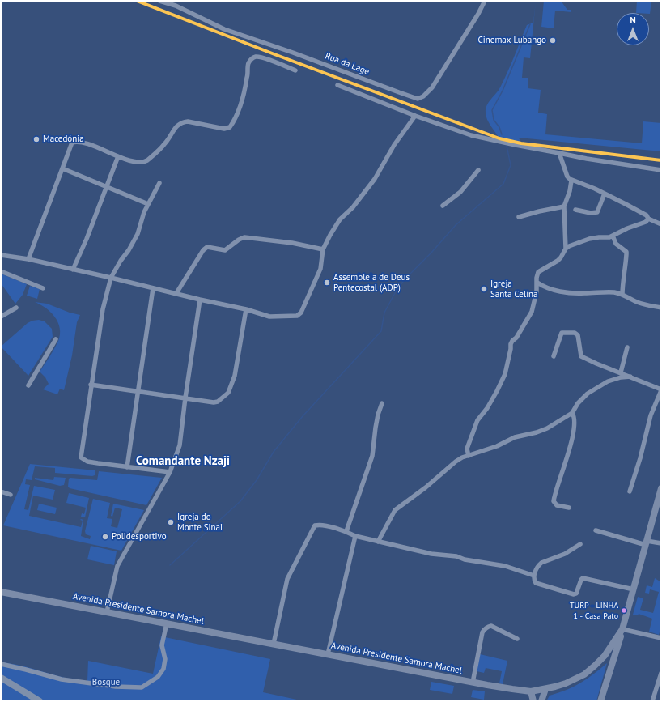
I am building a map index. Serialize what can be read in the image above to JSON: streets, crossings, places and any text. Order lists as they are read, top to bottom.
{
  "streets": {
    "main road": ["Avenida Presidente Samora Machel"],
    "street": ["Rua da Lage"]
  },
  "districts": ["Comandante Nzaji"],
  "parks": ["Bosque"],
  "places": [
    "Cinemax Lubango",
    "Macedónia",
    "Assembleia de Deus Pentecostal (ADP)",
    "Igreja Santa Celina",
    "Igreja do Monte Sinai",
    "Polidesportivo",
    "TURP - LINHA 1 - Casa Pato"
  ],
  "north": "top"
}
